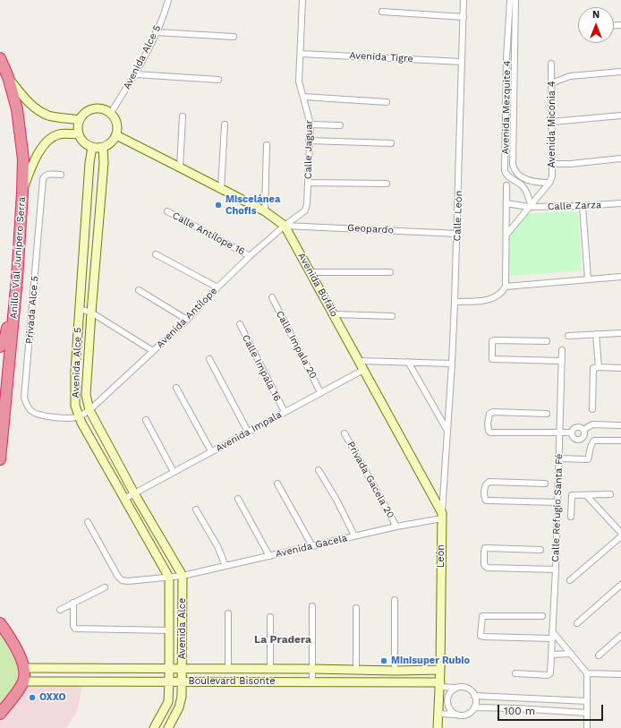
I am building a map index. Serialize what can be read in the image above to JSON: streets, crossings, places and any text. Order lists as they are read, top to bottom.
{
  "streets": {
    "highway": ["Anillo Vial Junípero Serra"],
    "street": [
      "Avenida Alce 5",
      "Avenida Tigre",
      "Avenida Mezquite 4",
      "Avenida Miconia 4",
      "Calle Jaguar",
      "Calle Zarza",
      "Calle León",
      "Geopardo",
      "Calle Antílope 16",
      "Avenida Búfalo",
      "Privada Alce 5",
      "Avenida Antílope",
      "Calle Impala 20",
      "Calle Impala 16",
      "Avenida Impala",
      "Privada Gacela 20",
      "Calle Refugio Santa Fé",
      "Avenida Gacela",
      "León",
      "Avenida Alce",
      "Boulevard Bisonte"
    ]
  },
  "crossings": [
    ["Avenida Alce 5", "Avenida Búfalo"],
    ["Avenida Alce 5", "Privada Alce 5"],
    ["Avenida Alce 5", "Avenida Antílope"],
    ["Avenida Alce 5", "Avenida Impala"],
    ["Avenida Alce 5", "Avenida Gacela"],
    ["Avenida Alce 5", "Avenida Alce"],
    ["Avenida Tigre", "Calle Jaguar"],
    ["Avenida Tigre", "Calle León"],
    ["Avenida Mezquite 4", "Avenida Miconia 4"],
    ["Avenida Mezquite 4", "Calle Zarza"],
    ["Avenida Miconia 4", "Calle Zarza"],
    ["Calle Jaguar", "Geopardo"],
    ["Calle Jaguar", "Avenida Búfalo"],
    ["Calle Jaguar", "Avenida Antílope"],
    ["Calle León", "Geopardo"],
    ["Calle León", "León"],
    ["Geopardo", "Avenida Búfalo"],
    ["Geopardo", "Avenida Antílope"],
    ["Calle Antílope 16", "Avenida Antílope"],
    ["Avenida Búfalo", "Avenida Antílope"],
    ["Avenida Búfalo", "Avenida Impala"],
    ["Avenida Búfalo", "Avenida Gacela"],
    ["Avenida Búfalo", "León"],
    ["Privada Alce 5", "Avenida Antílope"],
    ["Calle Impala 20", "Avenida Impala"],
    ["Calle Impala 16", "Avenida Impala"],
    ["Privada Gacela 20", "Avenida Gacela"],
    ["Avenida Gacela", "León"],
    ["Avenida Gacela", "Avenida Alce"],
    ["León", "Boulevard Bisonte"],
    ["Avenida Alce", "Boulevard Bisonte"]
  ],
  "districts": ["La Pradera"],
  "places": ["Miscelánea Chofis", "Minisuper Rubio", "OXXO"],
  "scale_bar": "100 m",
  "north": "top"
}
